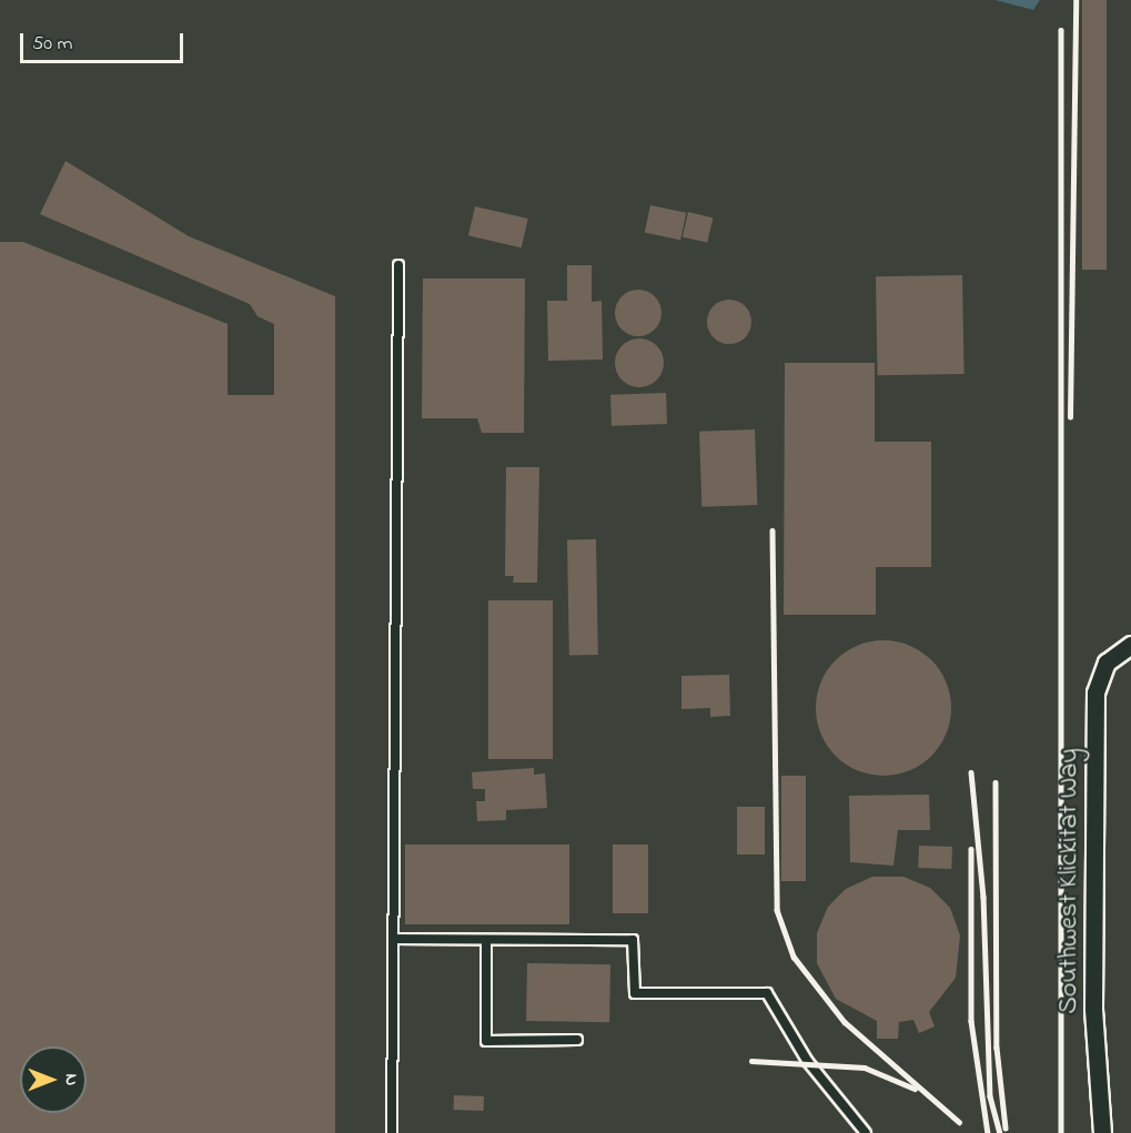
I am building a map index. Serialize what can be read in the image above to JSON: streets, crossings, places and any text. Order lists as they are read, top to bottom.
{
  "streets": {
    "street": ["Southwest Klickitat Way"]
  },
  "scale_bar": "50 m",
  "north": "right"
}
